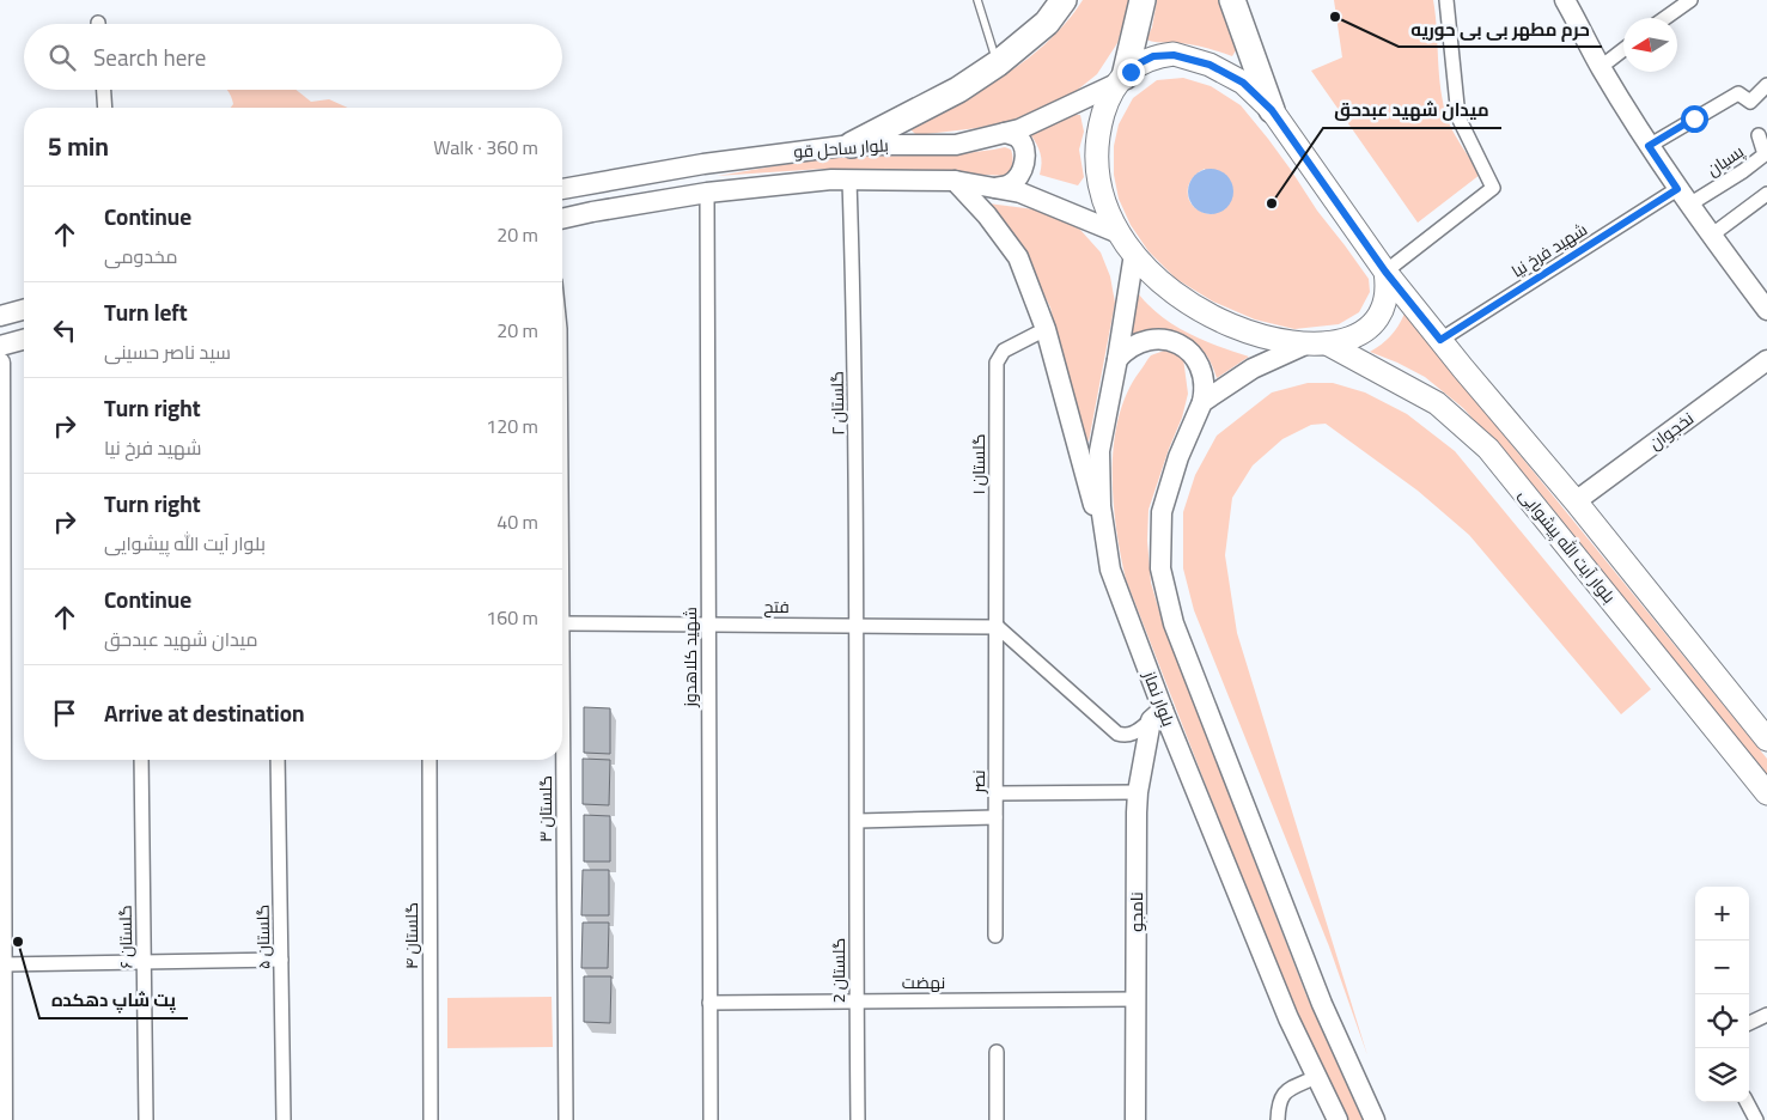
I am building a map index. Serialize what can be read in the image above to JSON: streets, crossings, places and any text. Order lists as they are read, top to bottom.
{
  "streets": {
    "main road": [
      "بلوار ساحل قو",
      "نخجوان",
      "بلوار آیت الله پیشوایی",
      "بلوار نماز",
      "نامجو"
    ],
    "street": [
      "پسیان",
      "شهید فرخ نیا",
      "گلستان ۲",
      "گلستان ۱",
      "فتح",
      "شهید کلاهدوز",
      "نصر",
      "گلستان ۳",
      "گلستان ۴",
      "گلستان ۶",
      "گلستان ۵",
      "گلستان 2",
      "نهضت"
    ]
  },
  "crossings": [
    ["بلوار ساحل قو", "گلستان ۲"],
    ["بلوار ساحل قو", "بلوار آیت الله پیشوایی"],
    ["بلوار ساحل قو", "شهید کلاهدوز"],
    ["پسیان", "شهید فرخ نیا"],
    ["شهید فرخ نیا", "بلوار آیت الله پیشوایی"],
    ["گلستان ۲", "فتح"],
    ["گلستان ۲", "گلستان 2"],
    ["نخجوان", "بلوار آیت الله پیشوایی"],
    ["گلستان ۱", "فتح"],
    ["گلستان ۱", "نصر"],
    ["فتح", "شهید کلاهدوز"],
    ["فتح", "نصر"],
    ["شهید کلاهدوز", "نهضت"],
    ["بلوار نماز", "نامجو"],
    ["نامجو", "نهضت"],
    ["گلستان 2", "نهضت"]
  ],
  "places": ["حرم مطهر بی بی حوریه", "میدان شهید عبدحق", "پت شاپ دهكده"],
  "north": "left",
  "page": {
    "search": "Search here",
    "heading": ["5 min", "Walk · 360 m"],
    "list": [
      ["Continue", "مخدومی", "20 m"],
      ["Turn left", "سید ناصر حسینی", "20 m"],
      ["Turn right", "شهید فرخ نیا", "120 m"],
      ["Turn right", "بلوار آیت الله پیشوایی", "40 m"],
      ["Continue", "میدان شهید عبدحق", "160 m"],
      "Arrive at destination"
    ],
    "map_buttons": ["+", "−"]
  }
}
